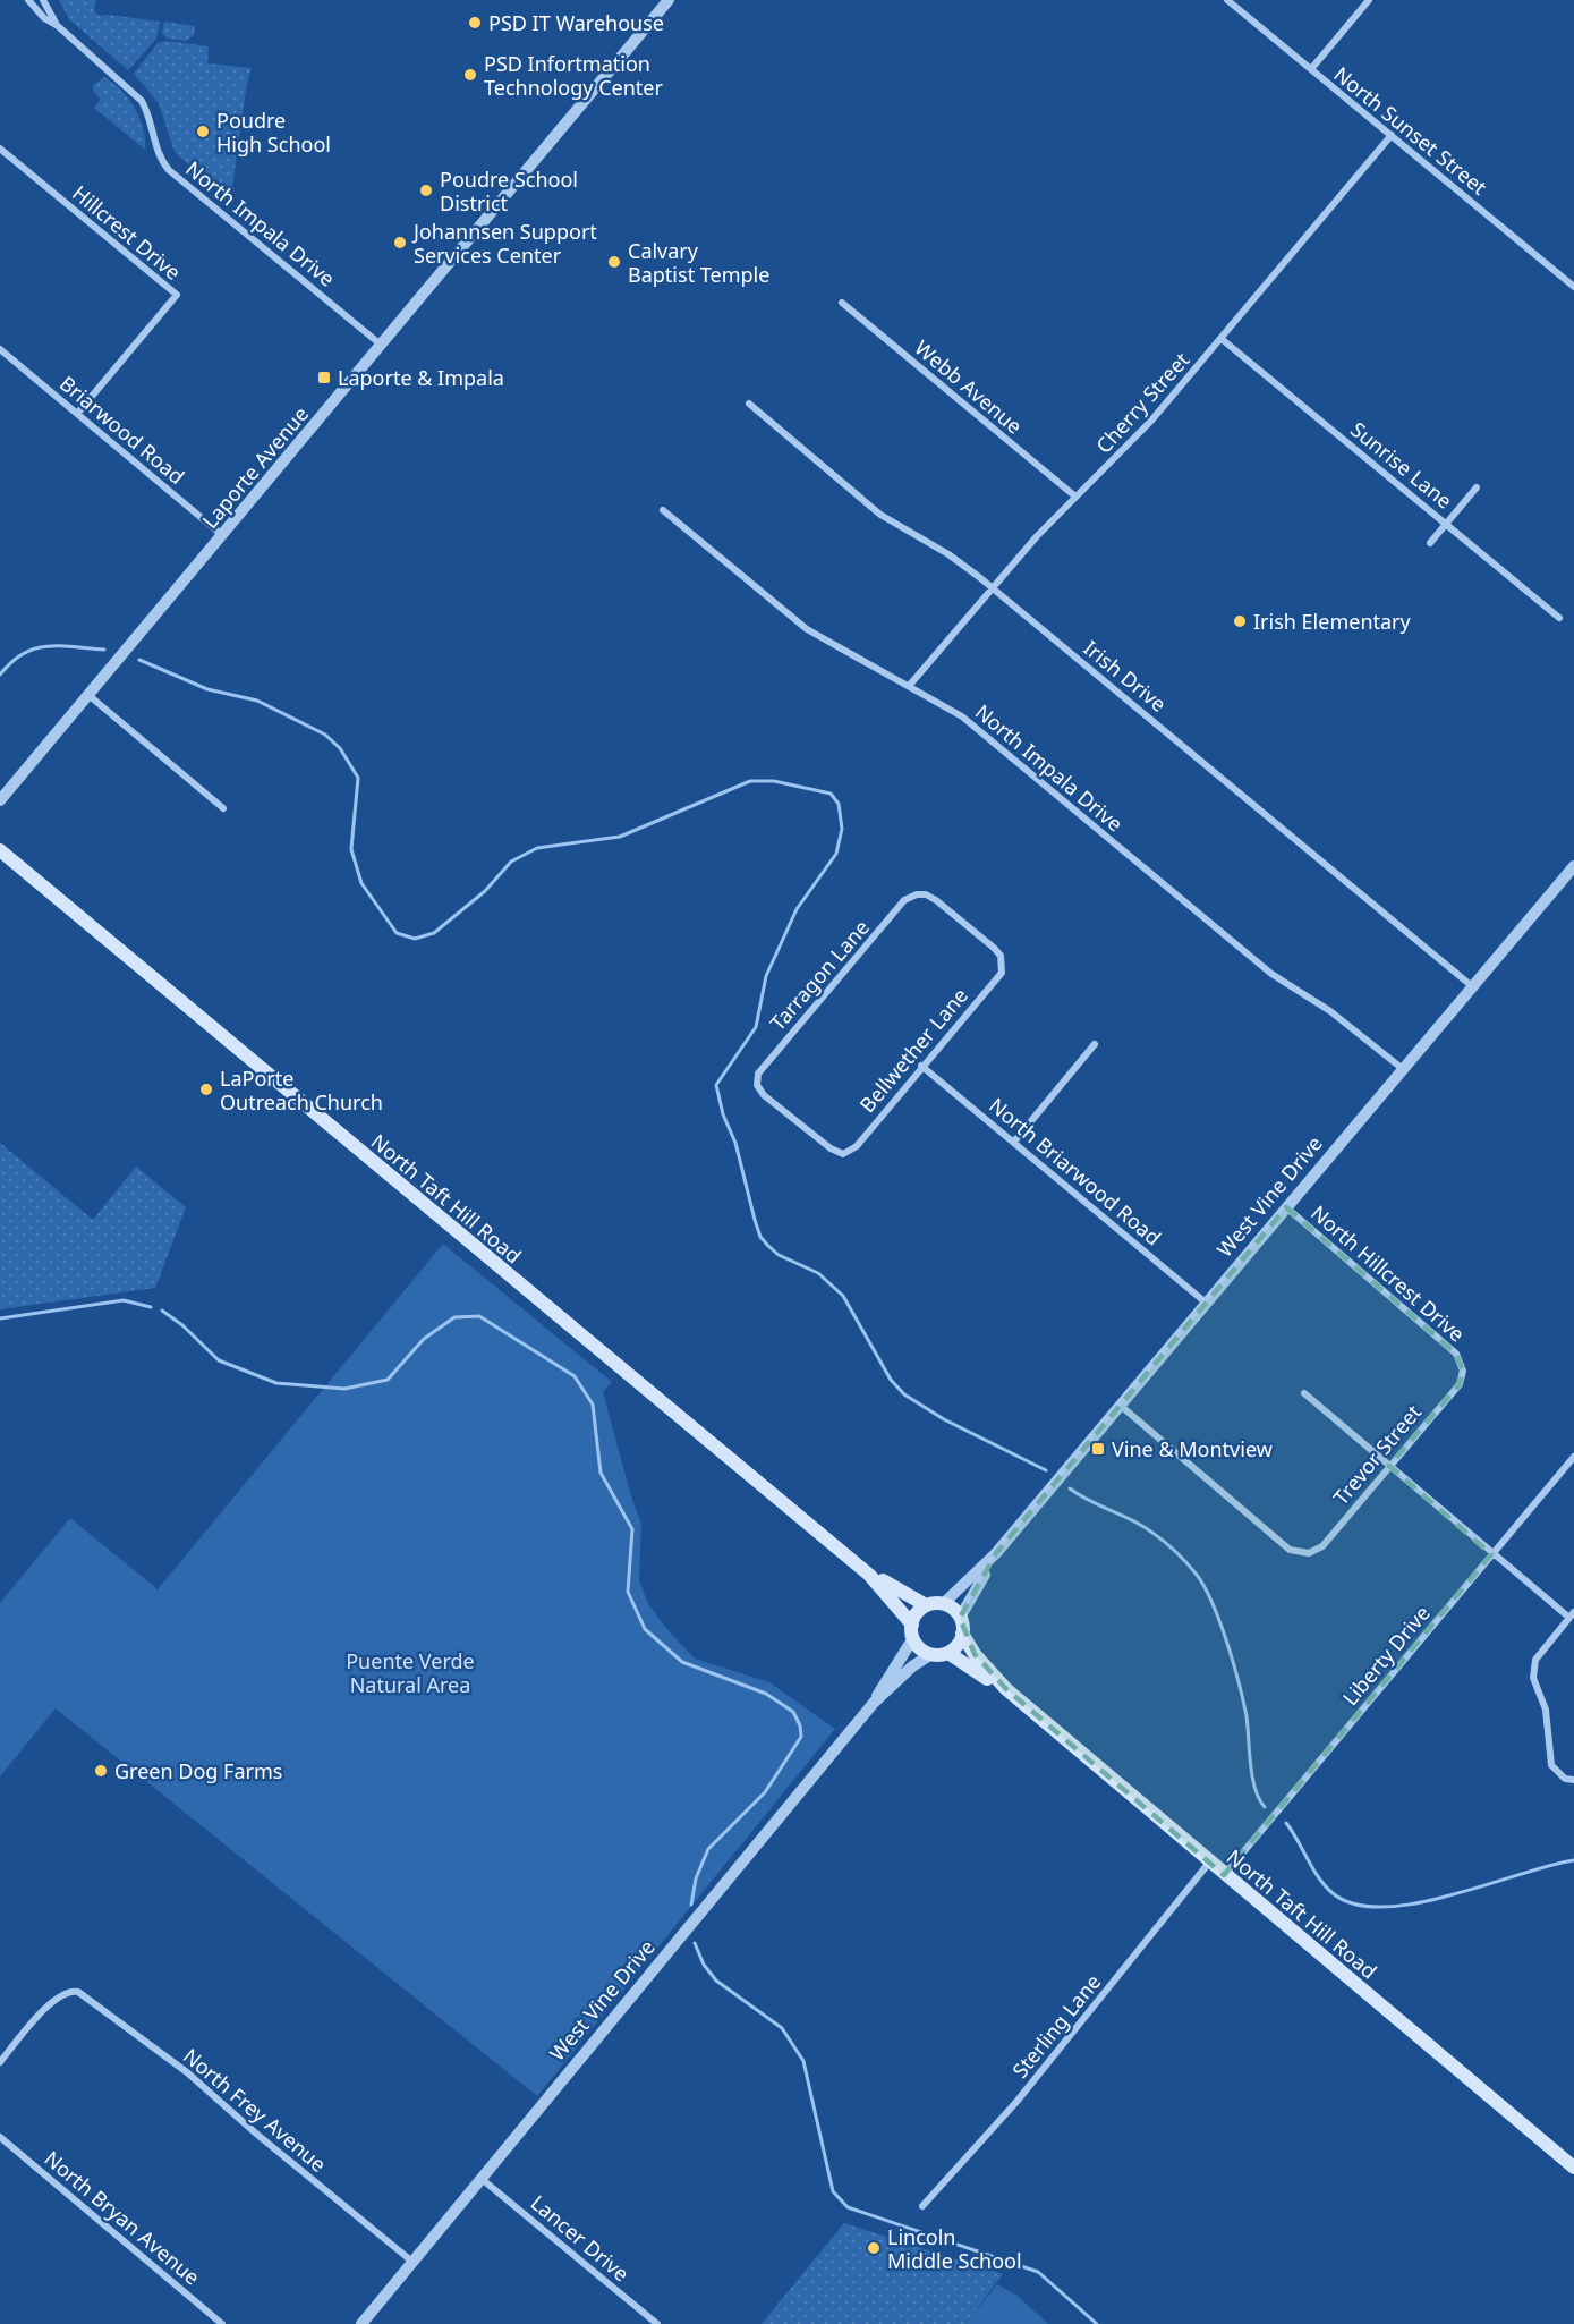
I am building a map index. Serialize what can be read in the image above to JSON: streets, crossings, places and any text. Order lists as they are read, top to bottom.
{
  "streets": {
    "main road": ["West Vine Drive", "North Taft Hill Road"],
    "street": [
      "North Sunset Street",
      "North Impala Drive",
      "Hillcrest Drive",
      "Webb Avenue",
      "Cherry Street",
      "Briarwood Road",
      "Sunrise Lane",
      "Laporte Avenue",
      "Irish Drive",
      "Tarragon Lane",
      "Bellwether Lane",
      "North Briarwood Road",
      "North Hillcrest Drive",
      "Trevor Street",
      "Liberty Drive",
      "Sterling Lane",
      "North Frey Avenue",
      "North Bryan Avenue",
      "Lancer Drive"
    ]
  },
  "crossings": [
    ["North Sunset Street", "Cherry Street"],
    ["North Impala Drive", "Cherry Street"],
    ["North Impala Drive", "Laporte Avenue"],
    ["North Impala Drive", "West Vine Drive"],
    ["Hillcrest Drive", "Briarwood Road"],
    ["Webb Avenue", "Cherry Street"],
    ["Cherry Street", "Sunrise Lane"],
    ["Cherry Street", "Irish Drive"],
    ["Briarwood Road", "Laporte Avenue"],
    ["Irish Drive", "West Vine Drive"],
    ["Tarragon Lane", "Bellwether Lane"],
    ["Bellwether Lane", "North Briarwood Road"],
    ["North Briarwood Road", "West Vine Drive"],
    ["West Vine Drive", "North Taft Hill Road"],
    ["West Vine Drive", "North Hillcrest Drive"],
    ["West Vine Drive", "Trevor Street"],
    ["West Vine Drive", "North Frey Avenue"],
    ["West Vine Drive", "Lancer Drive"],
    ["North Taft Hill Road", "Liberty Drive"],
    ["North Taft Hill Road", "Sterling Lane"],
    ["North Hillcrest Drive", "Trevor Street"]
  ],
  "parks": ["Puente Verde Natural Area"],
  "places": {
    "other": [
      "PSD IT Warehouse",
      "PSD Infortmation Technology Center",
      "Poudre High School",
      "Poudre School District",
      "Johannsen Support Services Center",
      "Calvary Baptist Temple",
      "Irish Elementary",
      "LaPorte Outreach Church",
      "Green Dog Farms",
      "Lincoln Middle School"
    ],
    "transit": ["Laporte & Impala", "Vine & Montview"]
  }
}
